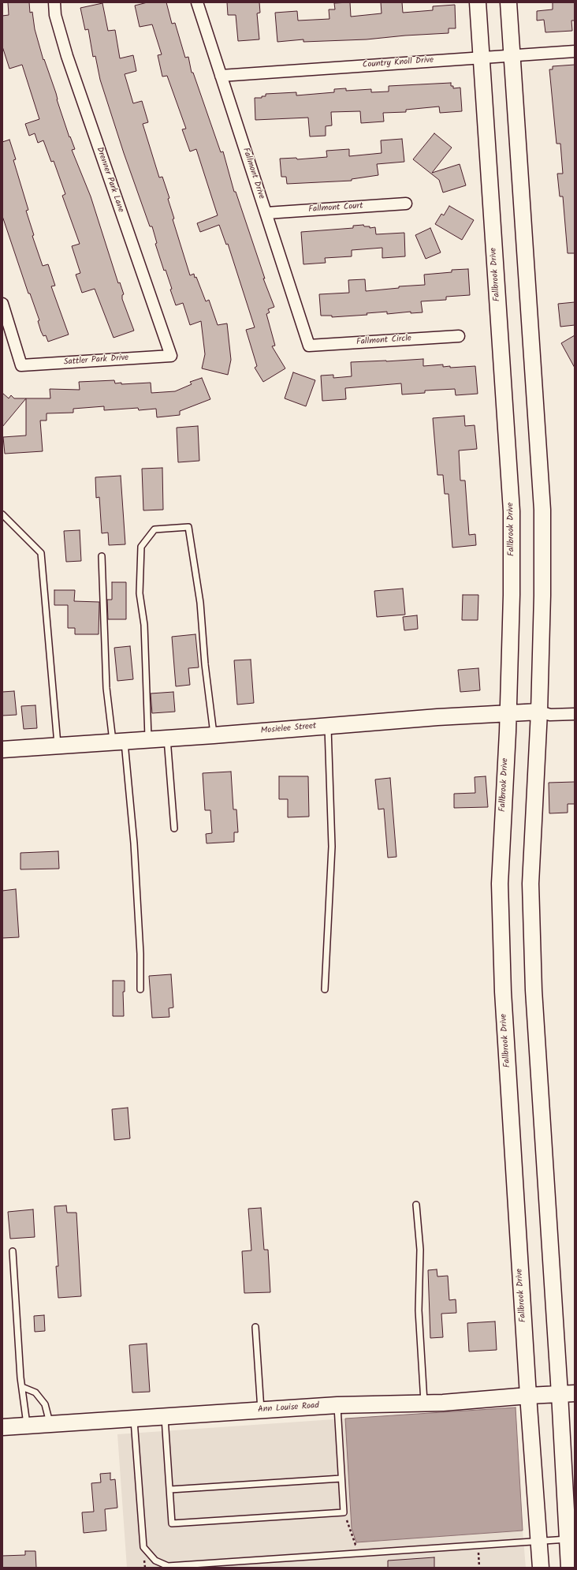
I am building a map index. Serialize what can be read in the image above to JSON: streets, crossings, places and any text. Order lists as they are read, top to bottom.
{
  "streets": {
    "main road": ["Fallbrook Drive", "Mosielee Street", "Ann Louise Road"],
    "street": [
      "Country Knoll Drive",
      "Fallmont Drive",
      "Drenner Park Lane",
      "Fallmont Court",
      "Fallmont Circle",
      "Sattler Park Drive"
    ]
  },
  "crossings": [
    ["Country Knoll Drive", "Fallmont Drive"],
    ["Country Knoll Drive", "Fallbrook Drive"],
    ["Fallmont Drive", "Fallmont Court"],
    ["Fallmont Drive", "Fallmont Circle"],
    ["Drenner Park Lane", "Sattler Park Drive"],
    ["Fallbrook Drive", "Mosielee Street"],
    ["Fallbrook Drive", "Ann Louise Road"]
  ]
}
